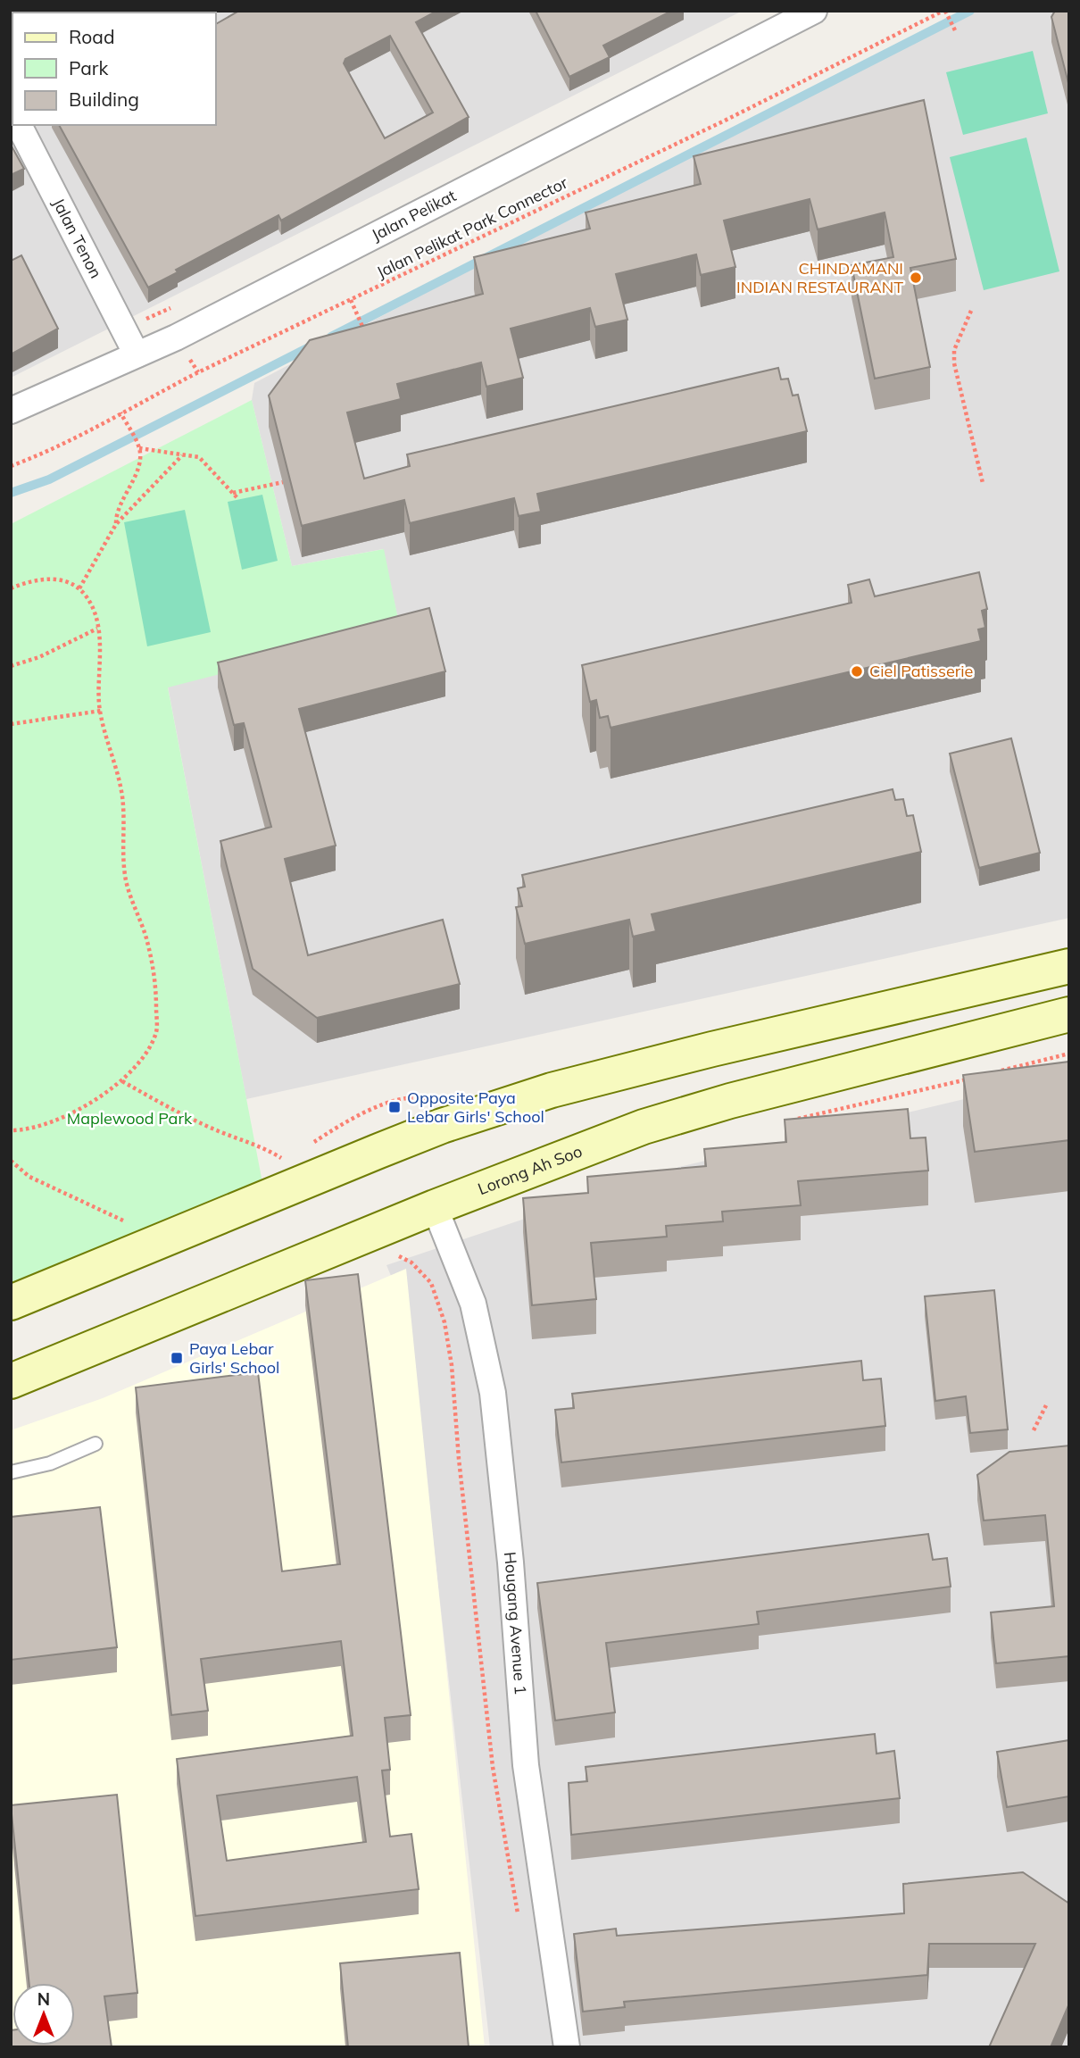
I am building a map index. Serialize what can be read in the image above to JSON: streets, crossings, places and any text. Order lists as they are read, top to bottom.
{
  "streets": {
    "main road": ["Lorong Ah Soo"],
    "street": ["Jalan Pelikat", "Jalan Tenon", "Hougang Avenue 1"],
    "path": ["Jalan Pelikat Park Connector"]
  },
  "crossings": [
    ["Jalan Pelikat", "Jalan Tenon"],
    ["Lorong Ah Soo", "Hougang Avenue 1"]
  ],
  "parks": ["Maplewood Park"],
  "places": {
    "other": ["CHINDAMANI INDIAN RESTAURANT", "Ciel Patisserie"],
    "transit": ["Opposite Paya Lebar Girls' School", "Paya Lebar Girls' School"]
  },
  "legend": ["Road", "Park", "Building"],
  "north": "top"
}
